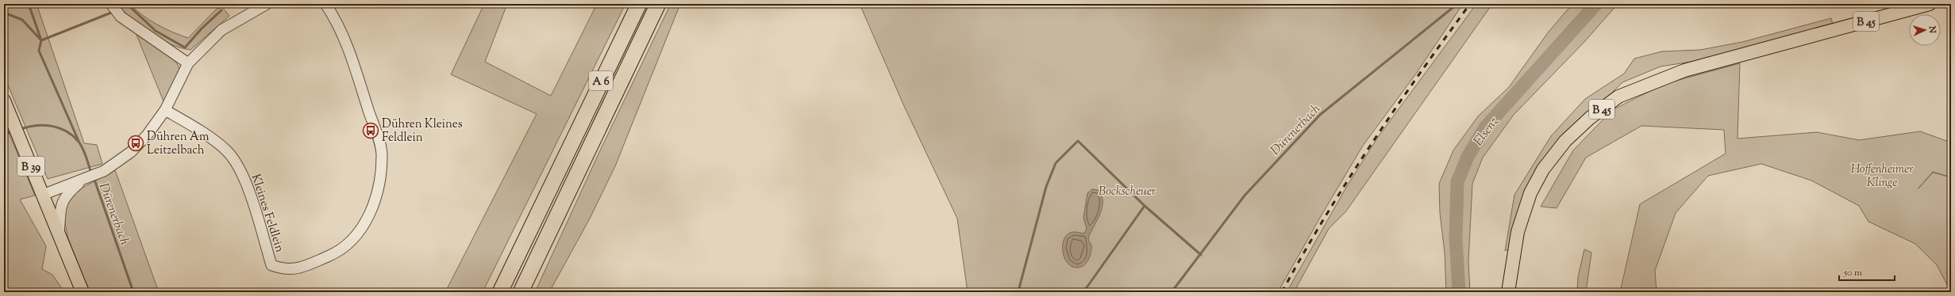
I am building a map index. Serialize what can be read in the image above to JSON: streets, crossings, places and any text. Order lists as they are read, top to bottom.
{
  "streets": {
    "highway": ["A 6"],
    "main road": ["B 45", "B 39"],
    "street": ["Kleines Feldlein"]
  },
  "water": ["Dürenerbach", "Elsenz"],
  "parks": ["Hoffenheimer Klinge", "Bockscheuer"],
  "places": {
    "bus stop": ["Dühren Kleines Feldlein", "Dühren Am Leitzelbach"]
  },
  "scale_bar": "50 m",
  "north": "right"
}
